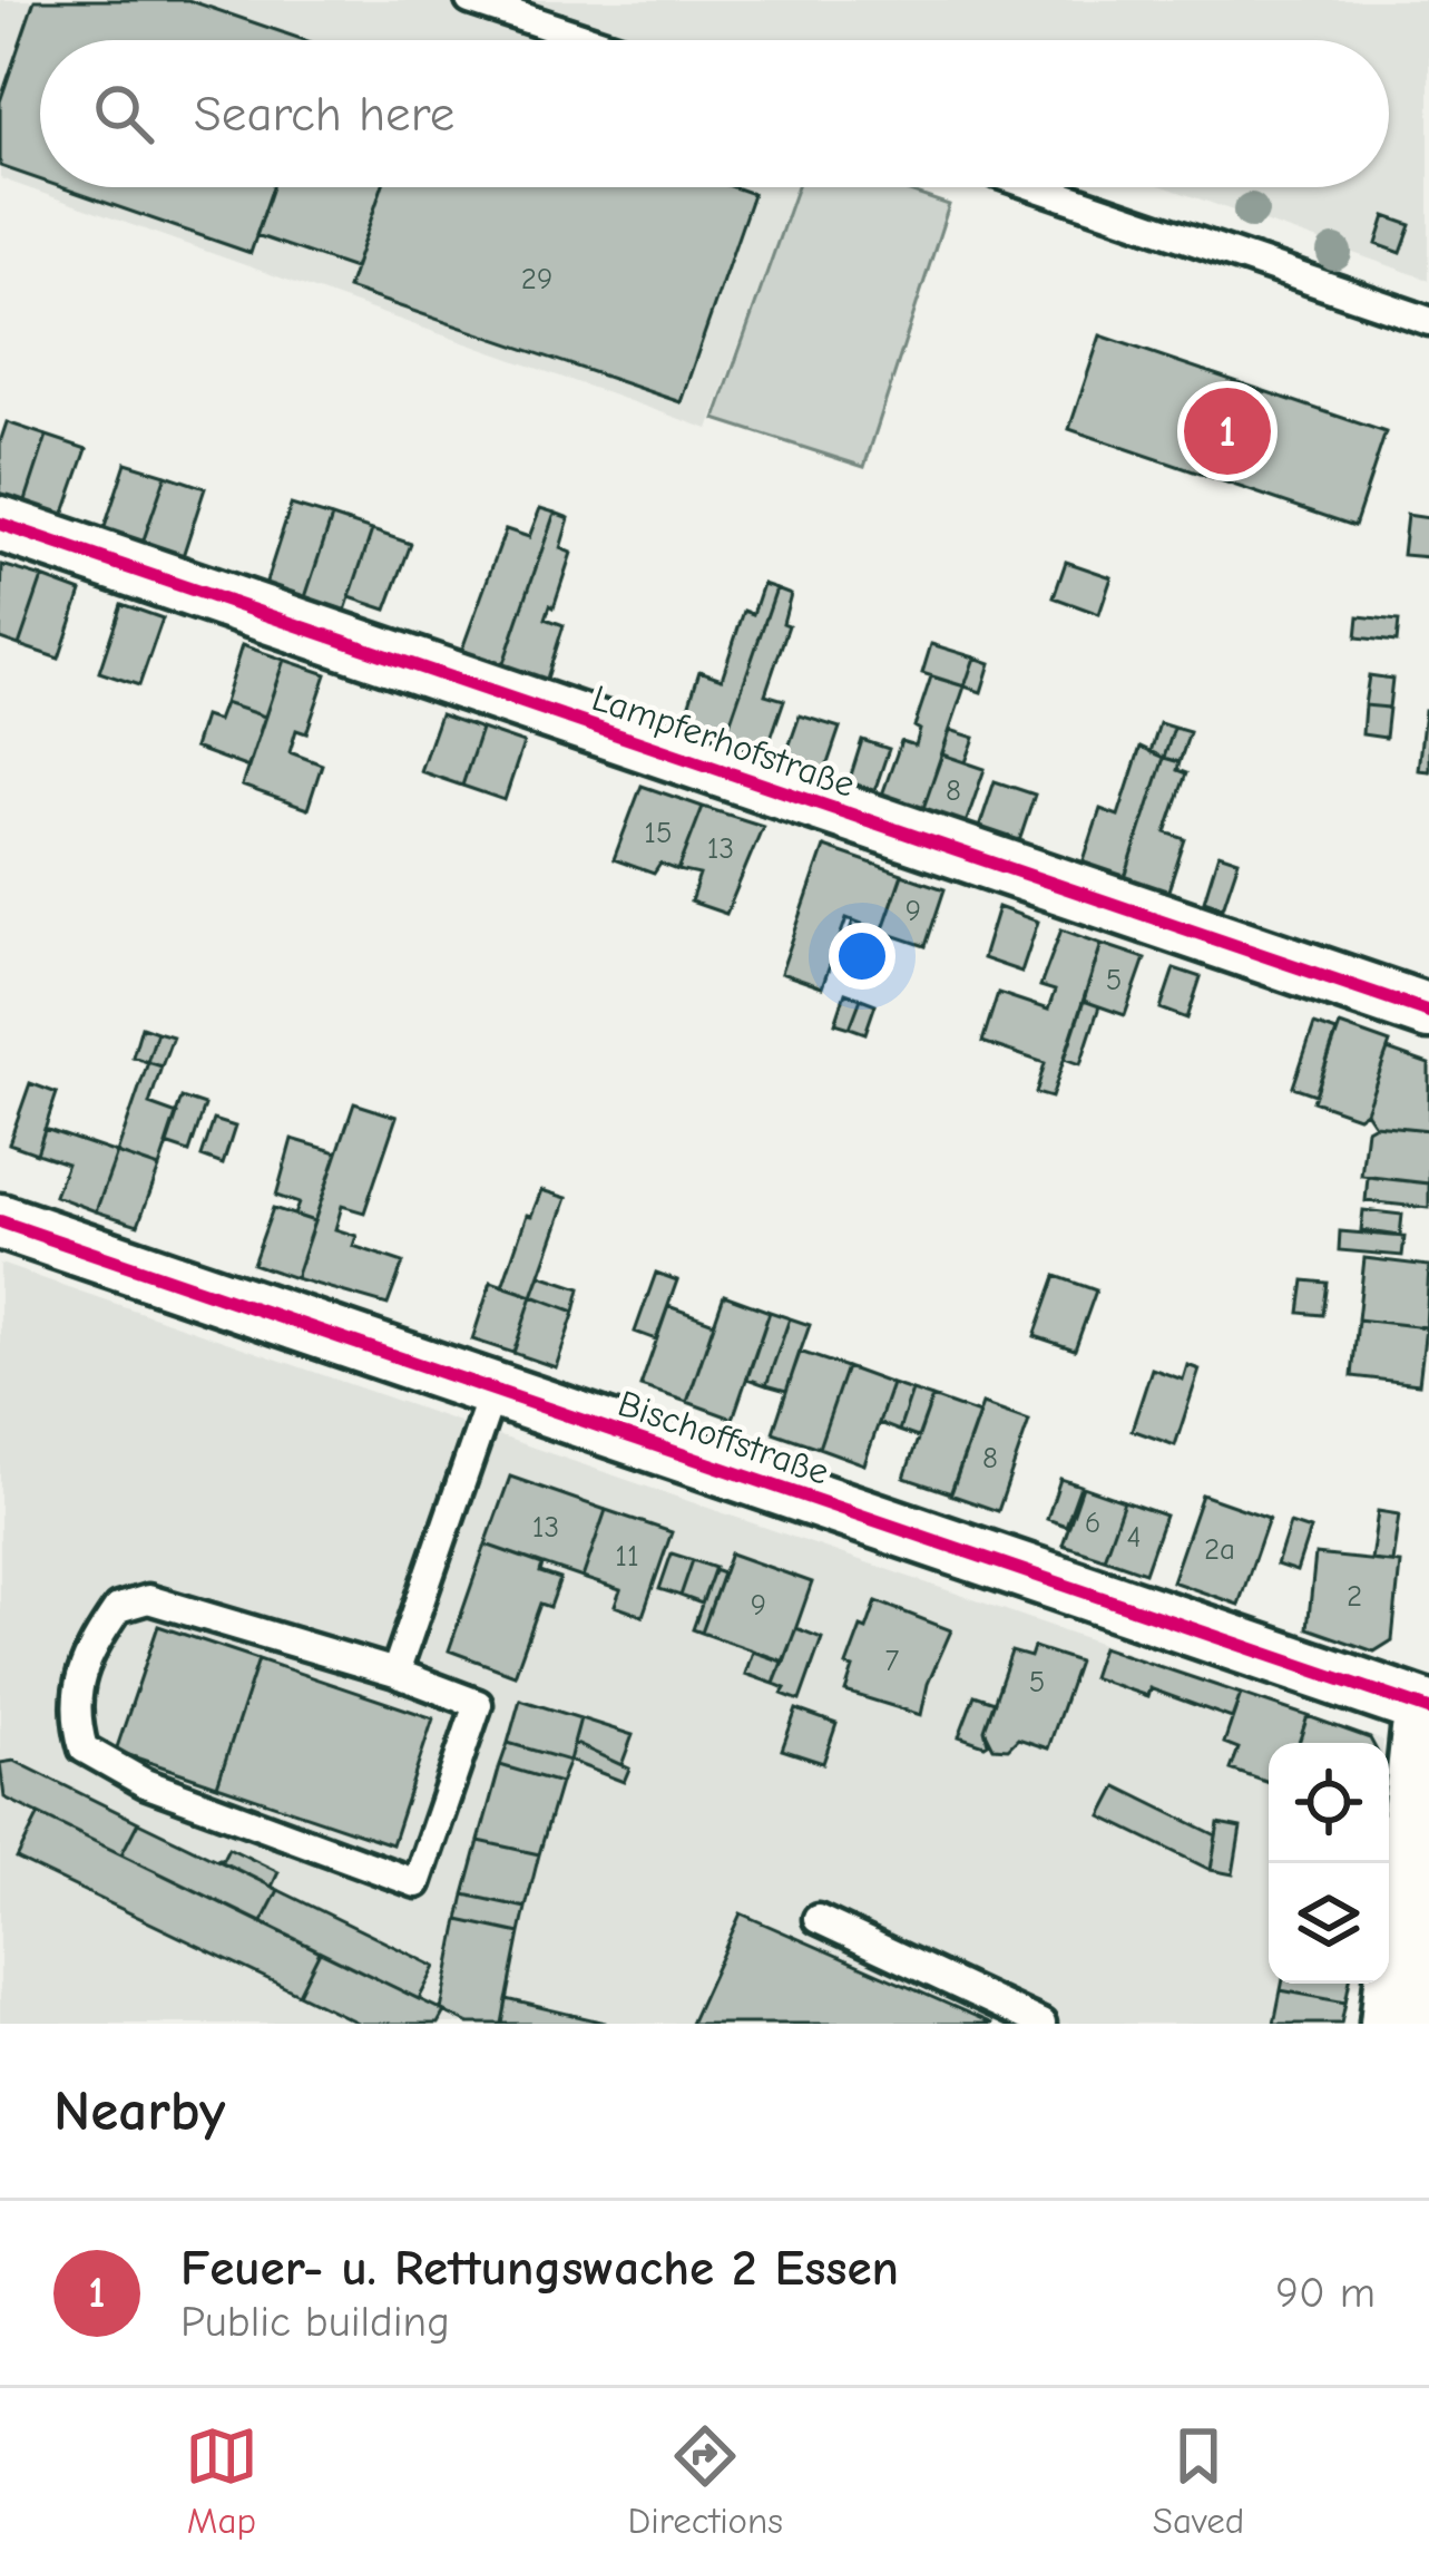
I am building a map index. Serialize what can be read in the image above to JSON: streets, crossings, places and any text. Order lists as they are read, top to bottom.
{
  "streets": {
    "street": ["Lampferhofstraße", "Bischoffstraße"]
  },
  "house_numbers": [
    "29",
    "8",
    "15",
    "13",
    "9",
    "5",
    "8",
    "6",
    "13",
    "4",
    "2a",
    "11",
    "2",
    "9",
    "7",
    "5"
  ],
  "page": {
    "search": "Search here",
    "pins": "1",
    "heading": "Nearby",
    "list": [
      {
        "mark": "1",
        "name": "Feuer- u. Rettungswache 2 Essen",
        "note": "Public building",
        "value": "90 m"
      }
    ],
    "nav": ["Map", "Directions", "Saved"]
  }
}
